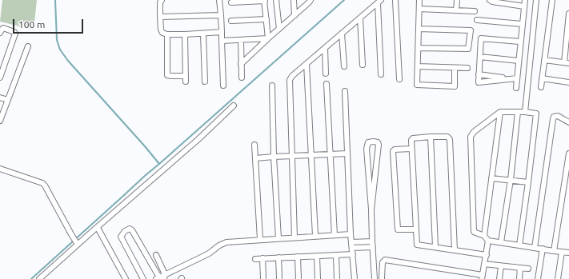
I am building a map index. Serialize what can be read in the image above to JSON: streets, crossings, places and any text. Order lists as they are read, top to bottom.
{
  "scale_bar": "100 m"
}
